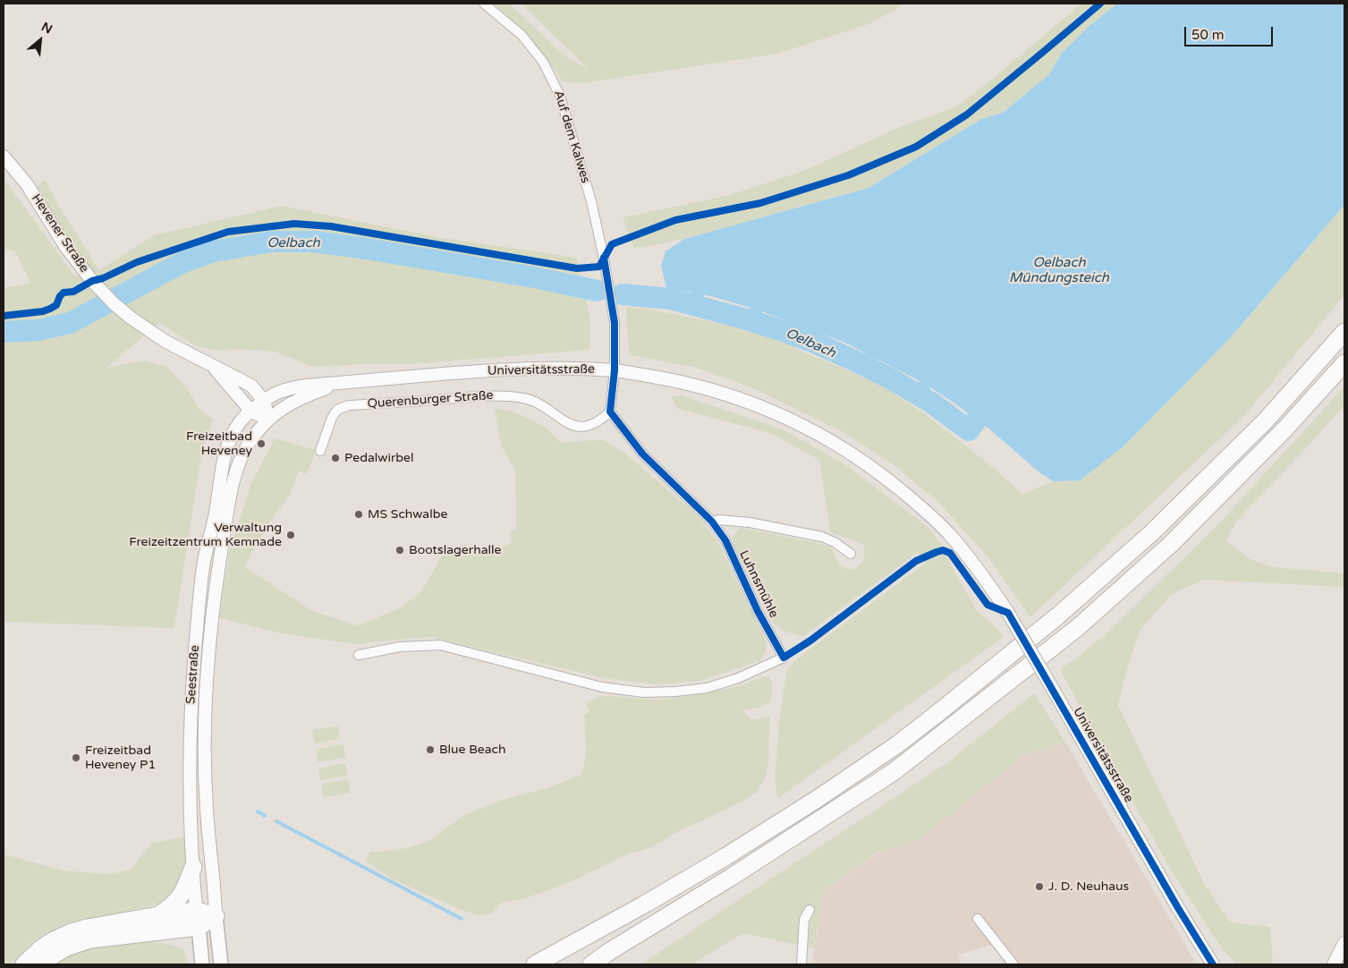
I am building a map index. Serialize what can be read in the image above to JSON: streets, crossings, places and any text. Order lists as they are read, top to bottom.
{
  "streets": {
    "main road": ["Seestraße"],
    "street": [
      "Auf dem Kalwes",
      "Hevener Straße",
      "Universitätsstraße",
      "Querenburger Straße",
      "Luhnsmühle"
    ]
  },
  "crossings": [
    ["Auf dem Kalwes", "Universitätsstraße"],
    ["Universitätsstraße", "Seestraße"]
  ],
  "water": ["Oelbach", "Oelbach Mündungsteich"],
  "places": [
    "Freizeitbad Heveney",
    "Pedalwirbel",
    "MS Schwalbe",
    "Verwaltung Freizeitzentrum Kemnade",
    "Bootslagerhalle",
    "Blue Beach",
    "Freizeitbad Heveney P1",
    "J. D. Neuhaus"
  ],
  "scale_bar": "50 m",
  "north": "top right"
}
